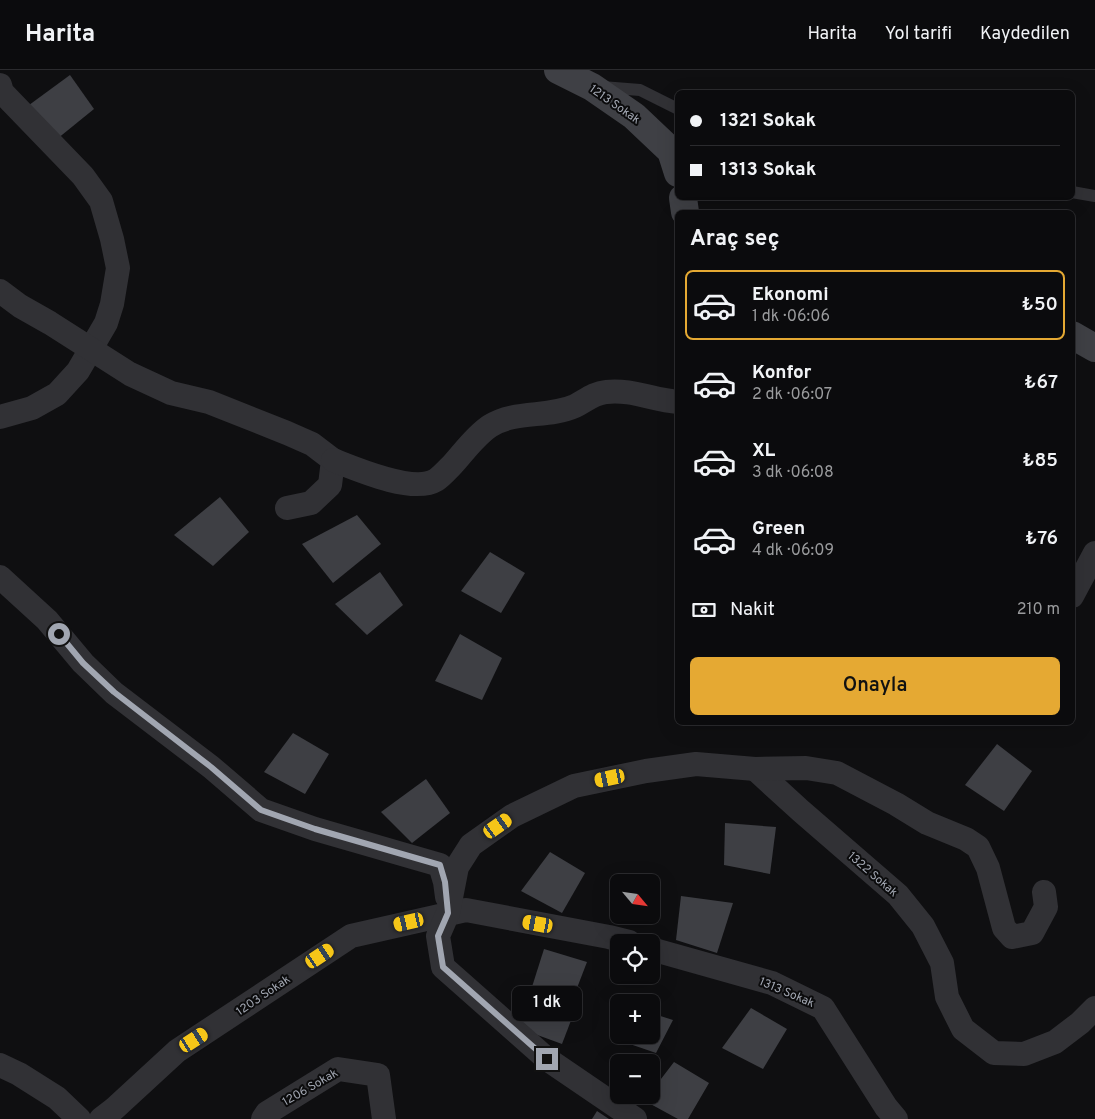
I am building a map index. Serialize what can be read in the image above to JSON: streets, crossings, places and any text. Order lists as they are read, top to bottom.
{
  "streets": {
    "street": [
      "1213 Sokak",
      "1322 Sokak",
      "1313 Sokak",
      "1203 Sokak",
      "1206 Sokak"
    ]
  },
  "north": "bottom right",
  "page": {
    "header": "Harita",
    "nav": ["Harita", "Yol tarifi", "Kaydedilen"],
    "banner": ["1321 Sokak", "1313 Sokak"],
    "heading": "Araç seç",
    "list": [
      {
        "name": "Ekonomi",
        "note": "1 dk · 06:06",
        "value": "₺50"
      },
      {
        "name": "Konfor",
        "note": "2 dk · 06:07",
        "value": "₺67"
      },
      {
        "name": "XL",
        "note": "3 dk · 06:08",
        "value": "₺85"
      },
      {
        "name": "Green",
        "note": "4 dk · 06:09",
        "value": "₺76"
      }
    ],
    "pay": ["Nakit", "210 m"],
    "buttons": "Onayla",
    "map_buttons": ["+", "−"],
    "bubble": "1 dk"
  }
}
